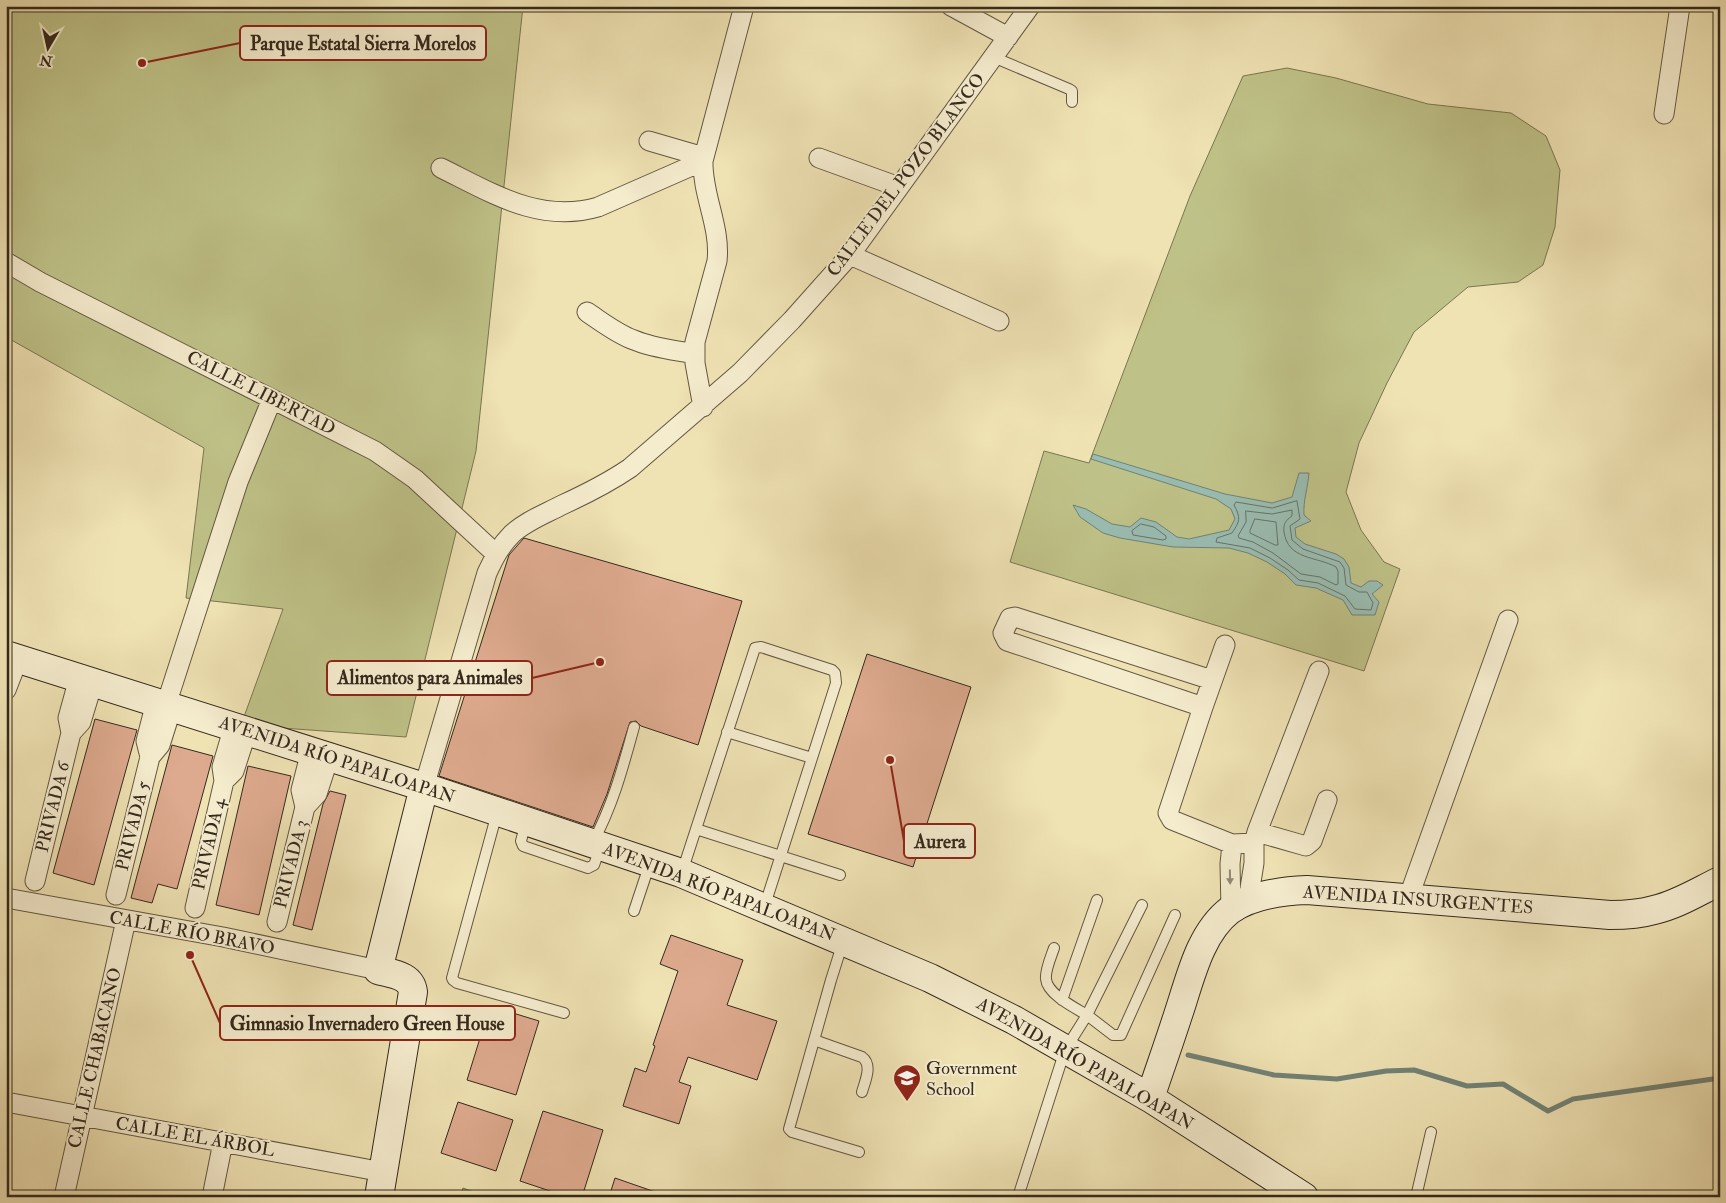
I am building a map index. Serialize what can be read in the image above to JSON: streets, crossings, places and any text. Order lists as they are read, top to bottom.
{
  "streets": {
    "main road": ["AVENIDA RÍO PAPALOAPAN", "AVENIDA INSURGENTES"],
    "street": [
      "CALLE DEL POZO BLANCO",
      "CALLE LIBERTAD",
      "PRIVADA 6",
      "PRIVADA 5",
      "PRIVADA 4",
      "PRIVADA 3",
      "CALLE RÍO BRAVO",
      "CALLE CHABACANO",
      "CALLE EL ÁRBOL"
    ]
  },
  "crossings": [
    ["CALLE DEL POZO BLANCO", "CALLE LIBERTAD"],
    ["CALLE DEL POZO BLANCO", "AVENIDA RÍO PAPALOAPAN"],
    ["CALLE LIBERTAD", "PRIVADA 5"],
    ["AVENIDA RÍO PAPALOAPAN", "PRIVADA 6"],
    ["AVENIDA RÍO PAPALOAPAN", "PRIVADA 5"],
    ["AVENIDA RÍO PAPALOAPAN", "PRIVADA 4"],
    ["AVENIDA RÍO PAPALOAPAN", "PRIVADA 3"],
    ["CALLE RÍO BRAVO", "CALLE CHABACANO"],
    ["CALLE CHABACANO", "CALLE EL ÁRBOL"]
  ],
  "places": {
    "other": [
      "Parque Estatal Sierra Morelos",
      "Alimentos para Animales",
      "Aurera",
      "Gimnasio Invernadero Green House"
    ],
    "school or university": ["Government School"]
  },
  "north": "bottom"
}
